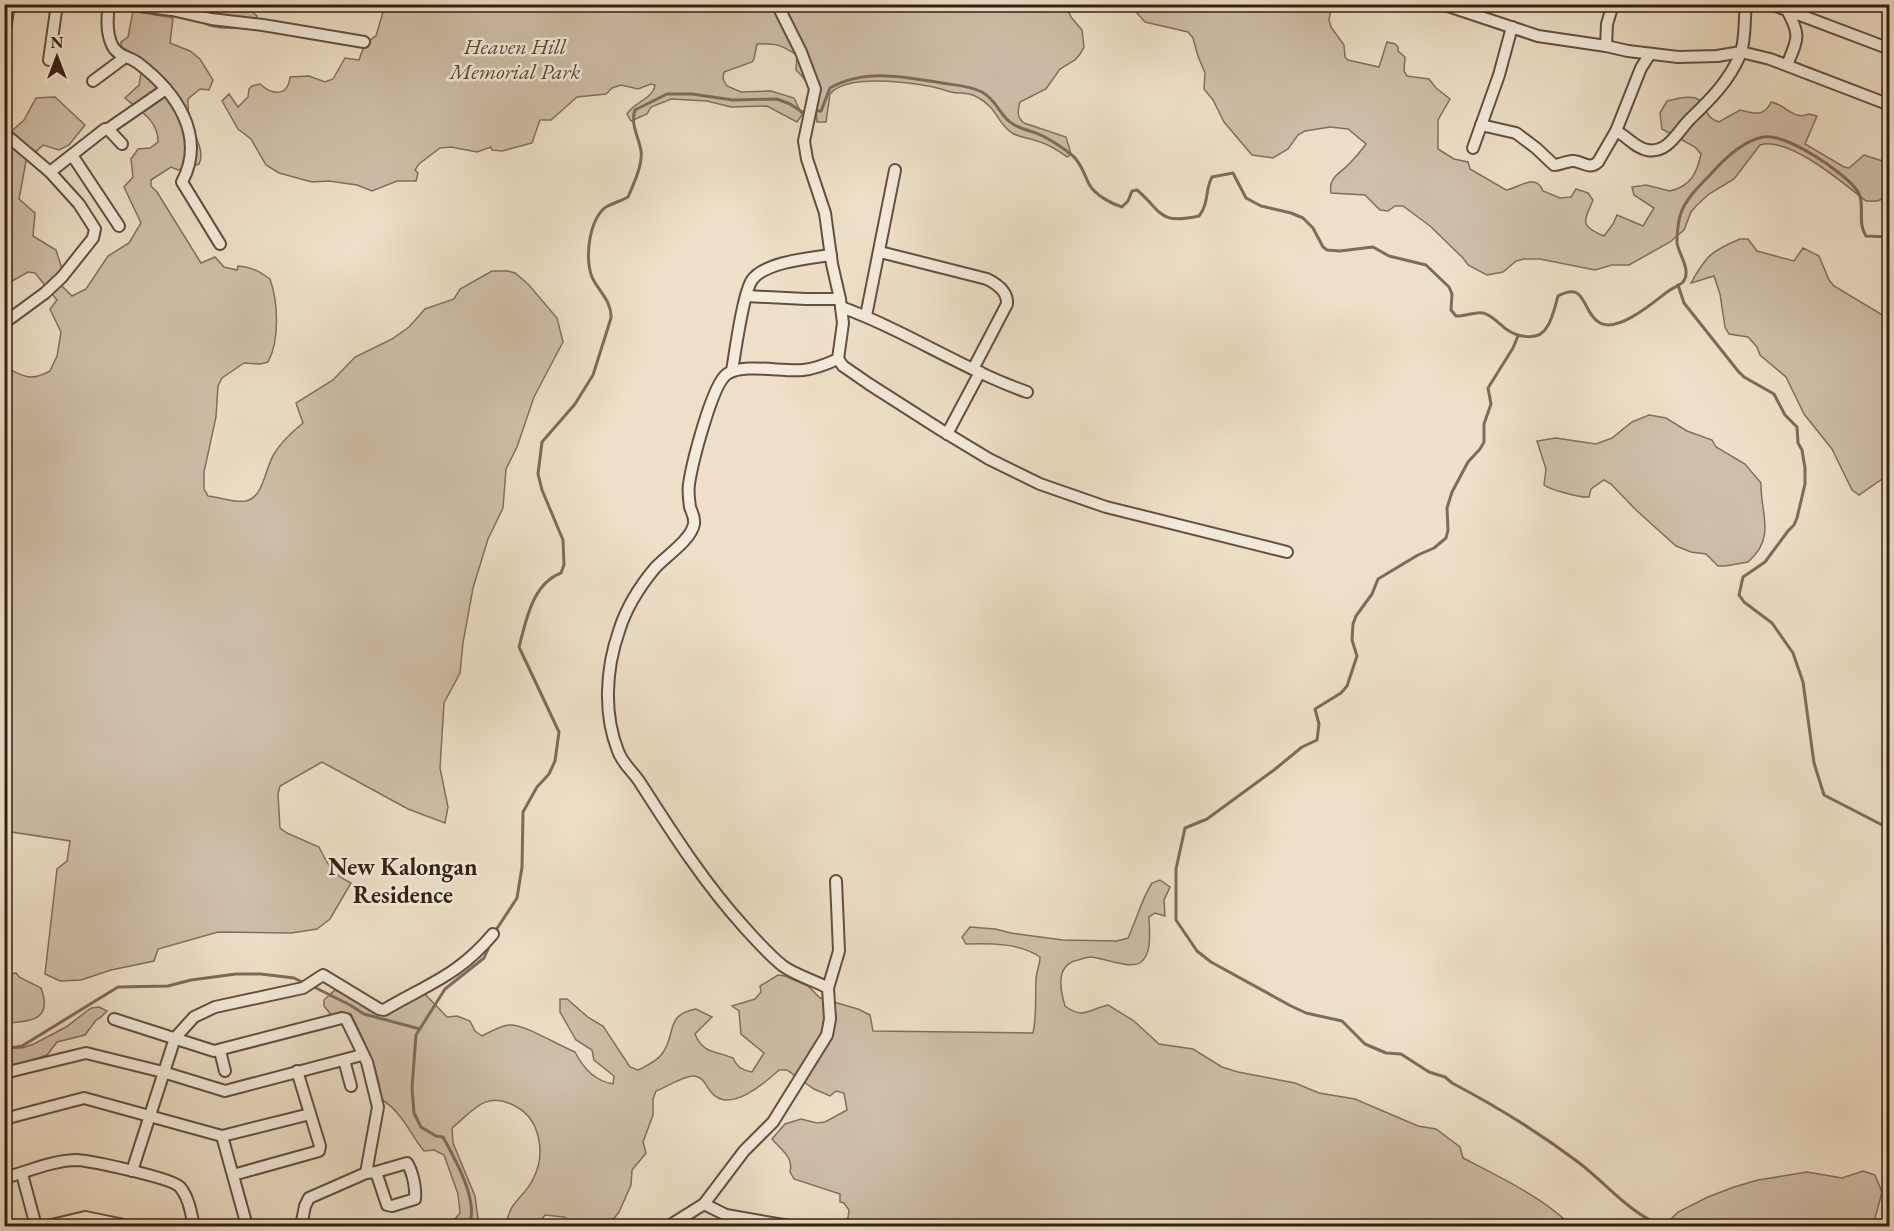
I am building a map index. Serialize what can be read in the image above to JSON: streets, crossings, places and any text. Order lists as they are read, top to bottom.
{
  "districts": ["New Kalongan Residence"],
  "parks": ["Heaven Hill Memorial Park"],
  "north": "top"
}
